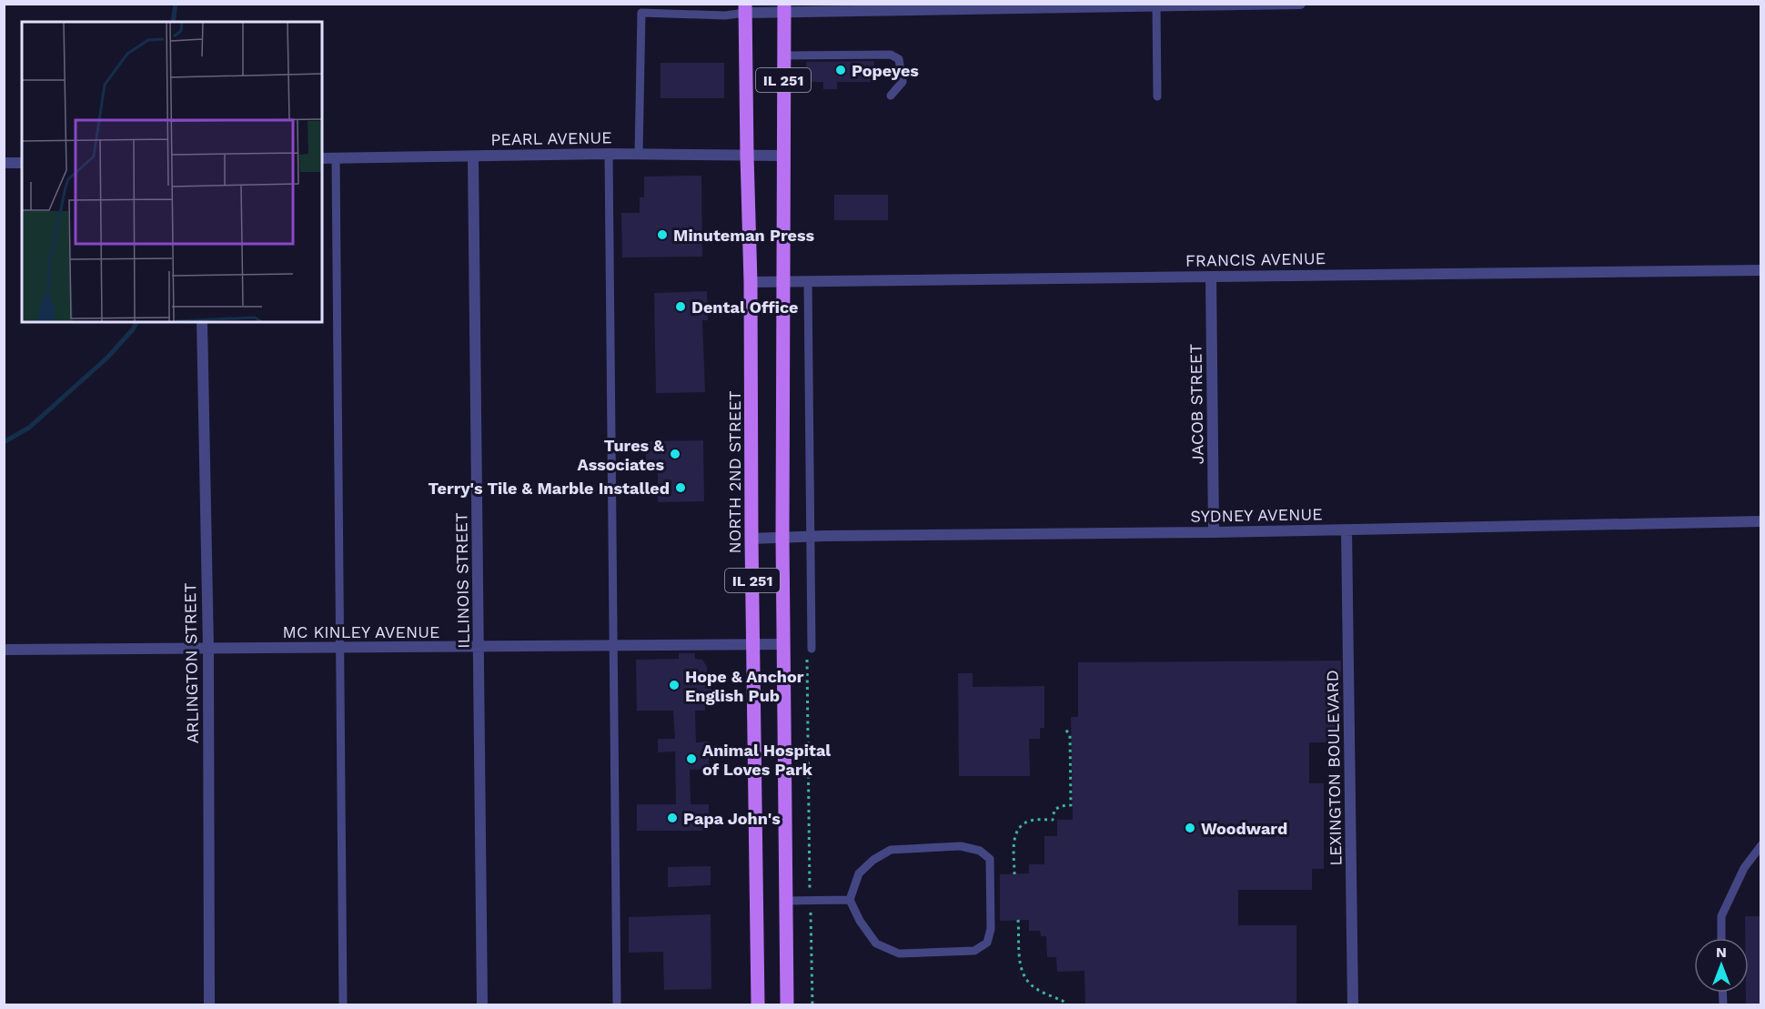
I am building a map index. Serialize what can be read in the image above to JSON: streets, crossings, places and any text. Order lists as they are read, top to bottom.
{
  "streets": {
    "main road": ["IL 251", "NORTH 2ND STREET"],
    "street": [
      "PEARL AVENUE",
      "FRANCIS AVENUE",
      "JACOB STREET",
      "SYDNEY AVENUE",
      "ILLINOIS STREET",
      "MC KINLEY AVENUE",
      "ARLINGTON STREET",
      "LEXINGTON BOULEVARD"
    ]
  },
  "crossings": [
    ["IL 251", "PEARL AVENUE"],
    ["IL 251", "FRANCIS AVENUE"],
    ["IL 251", "SYDNEY AVENUE"],
    ["IL 251", "MC KINLEY AVENUE"],
    ["PEARL AVENUE", "NORTH 2ND STREET"],
    ["PEARL AVENUE", "ILLINOIS STREET"],
    ["FRANCIS AVENUE", "JACOB STREET"],
    ["FRANCIS AVENUE", "NORTH 2ND STREET"],
    ["JACOB STREET", "SYDNEY AVENUE"],
    ["NORTH 2ND STREET", "SYDNEY AVENUE"],
    ["NORTH 2ND STREET", "MC KINLEY AVENUE"],
    ["SYDNEY AVENUE", "LEXINGTON BOULEVARD"],
    ["ILLINOIS STREET", "MC KINLEY AVENUE"],
    ["MC KINLEY AVENUE", "ARLINGTON STREET"]
  ],
  "places": [
    "Popeyes",
    "Minuteman Press",
    "Dental Office",
    "Tures & Associates",
    "Terry's Tile & Marble Installed",
    "Hope & Anchor English Pub",
    "Animal Hospital of Loves Park",
    "Papa John's",
    "Woodward"
  ],
  "north": "top"
}
